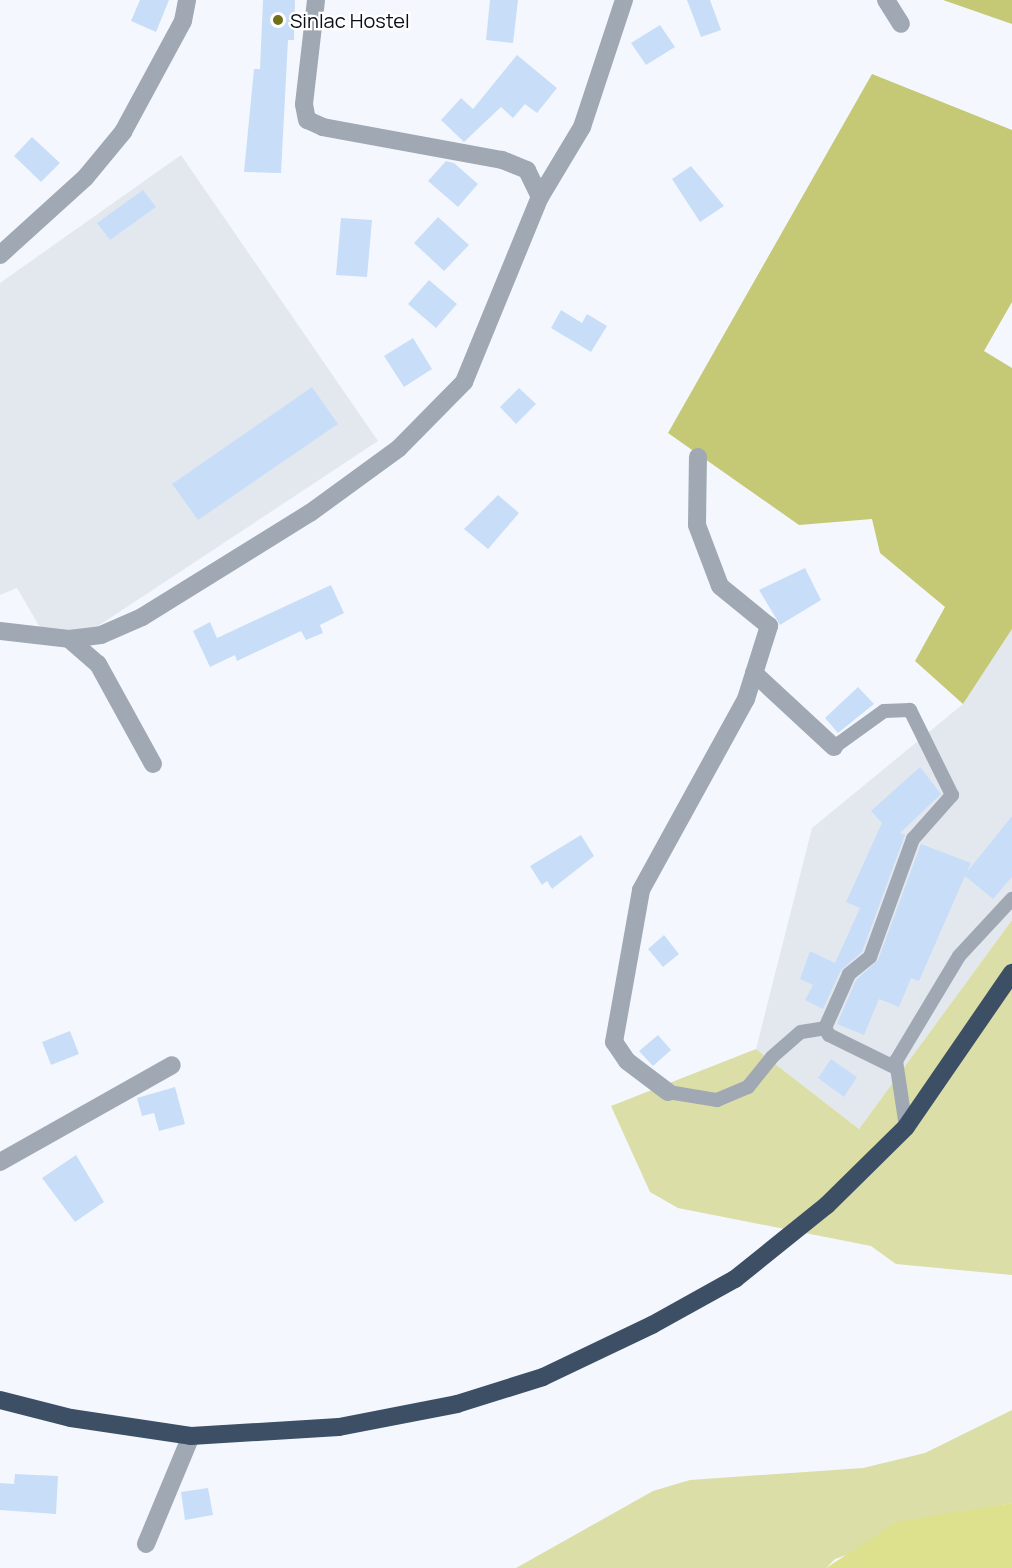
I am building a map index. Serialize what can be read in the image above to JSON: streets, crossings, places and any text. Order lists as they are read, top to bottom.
{
  "places": ["Sinlac Hostel"]
}
